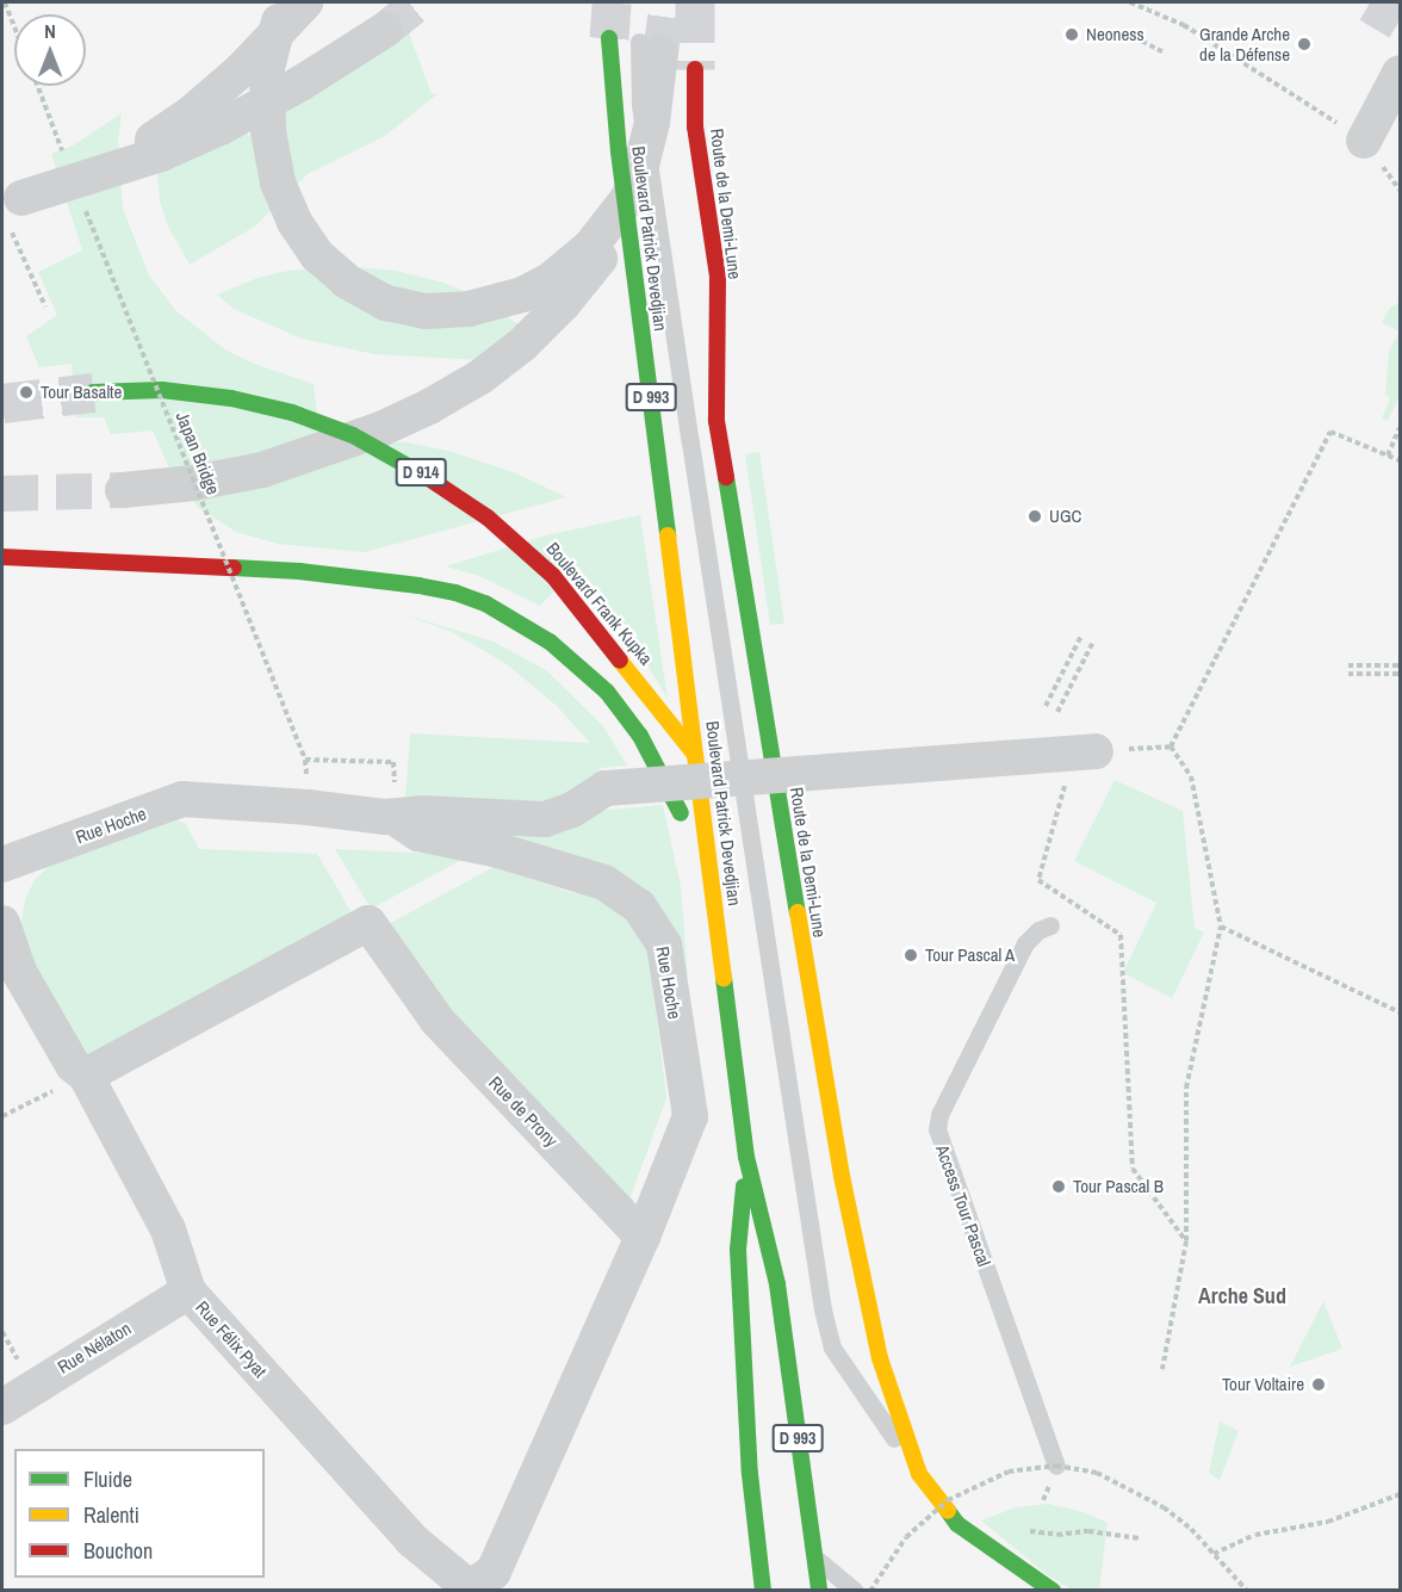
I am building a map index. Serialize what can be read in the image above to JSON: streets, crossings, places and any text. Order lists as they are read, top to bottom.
{
  "streets": {
    "main road": [
      "Route de la Demi-Lune",
      "Boulevard Patrick Devedjian",
      "D 993",
      "D 914",
      "Boulevard Frank Kupka"
    ],
    "street": [
      "Rue Hoche",
      "Rue de Prony",
      "Rue Félix Pyat",
      "Rue Nélaton"
    ],
    "lane": ["Access Tour Pascal"],
    "path": ["Japan Bridge"]
  },
  "crossings": [
    ["Boulevard Patrick Devedjian", "Boulevard Frank Kupka"],
    ["Rue Hoche", "Rue de Prony"],
    ["Rue de Prony", "Rue Félix Pyat"],
    ["Rue Félix Pyat", "Rue Nélaton"]
  ],
  "districts": ["Arche Sud"],
  "places": [
    "Neoness",
    "Grande Arche de la Défense",
    "Tour Basalte",
    "UGC",
    "Tour Pascal A",
    "Tour Pascal B",
    "Tour Voltaire"
  ],
  "legend": ["Fluide", "Ralenti", "Bouchon"],
  "north": "top"
}
